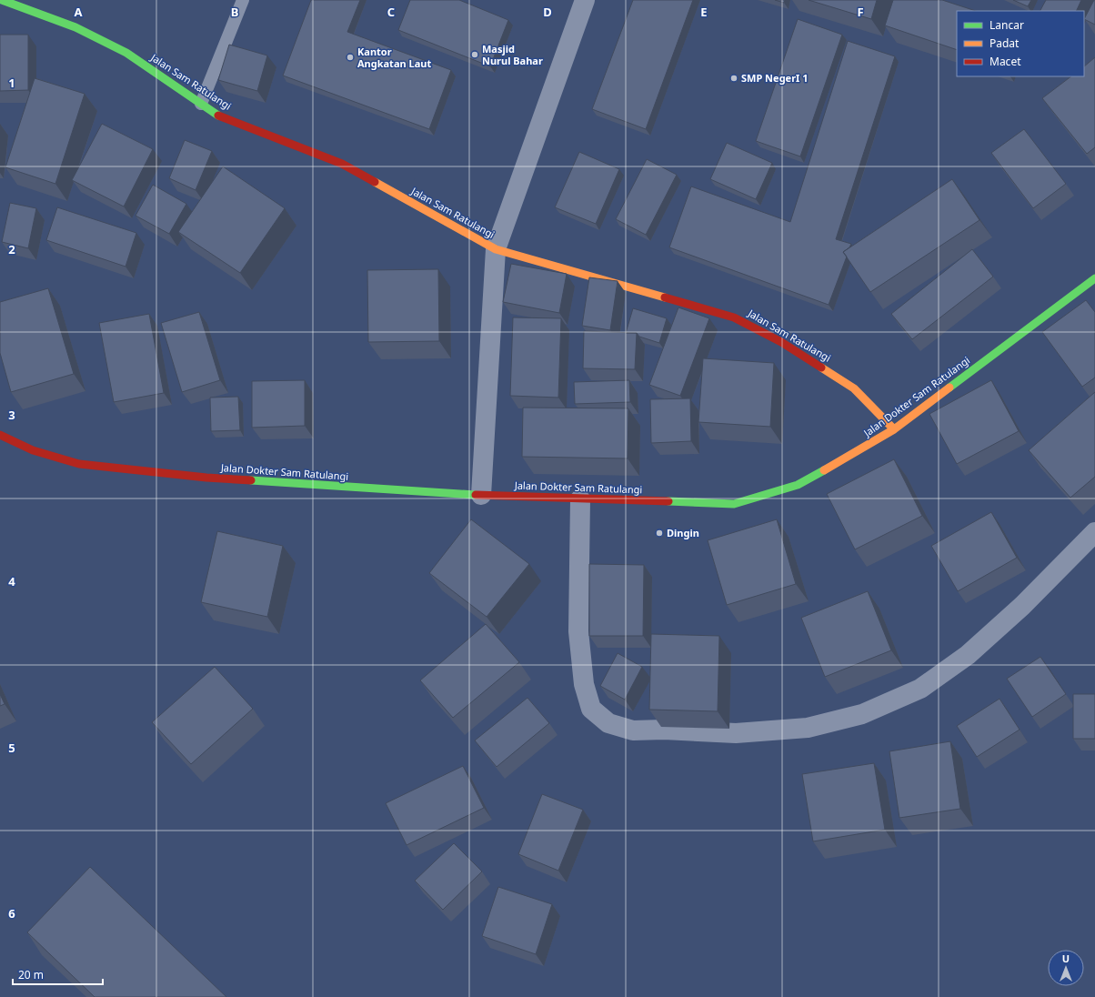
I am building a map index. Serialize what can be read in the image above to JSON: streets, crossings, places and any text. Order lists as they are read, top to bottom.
{
  "streets": {
    "street": ["Jalan Sam Ratulangi", "Jalan Dokter Sam Ratulangi"]
  },
  "crossings": [
    ["Jalan Sam Ratulangi", "Jalan Dokter Sam Ratulangi"]
  ],
  "places": [
    "Masjid Nurul Bahar",
    "Kantor Angkatan Laut",
    "SMP NegerI 1",
    "Dingin"
  ],
  "legend": ["Lancar", "Padat", "Macet"],
  "scale_bar": "20 m",
  "north": "top",
  "grid": {
    "columns": [
      "A",
      "B",
      "C",
      "D",
      "E",
      "F"
    ],
    "rows": [
      "1",
      "2",
      "3",
      "4",
      "5",
      "6"
    ]
  }
}
